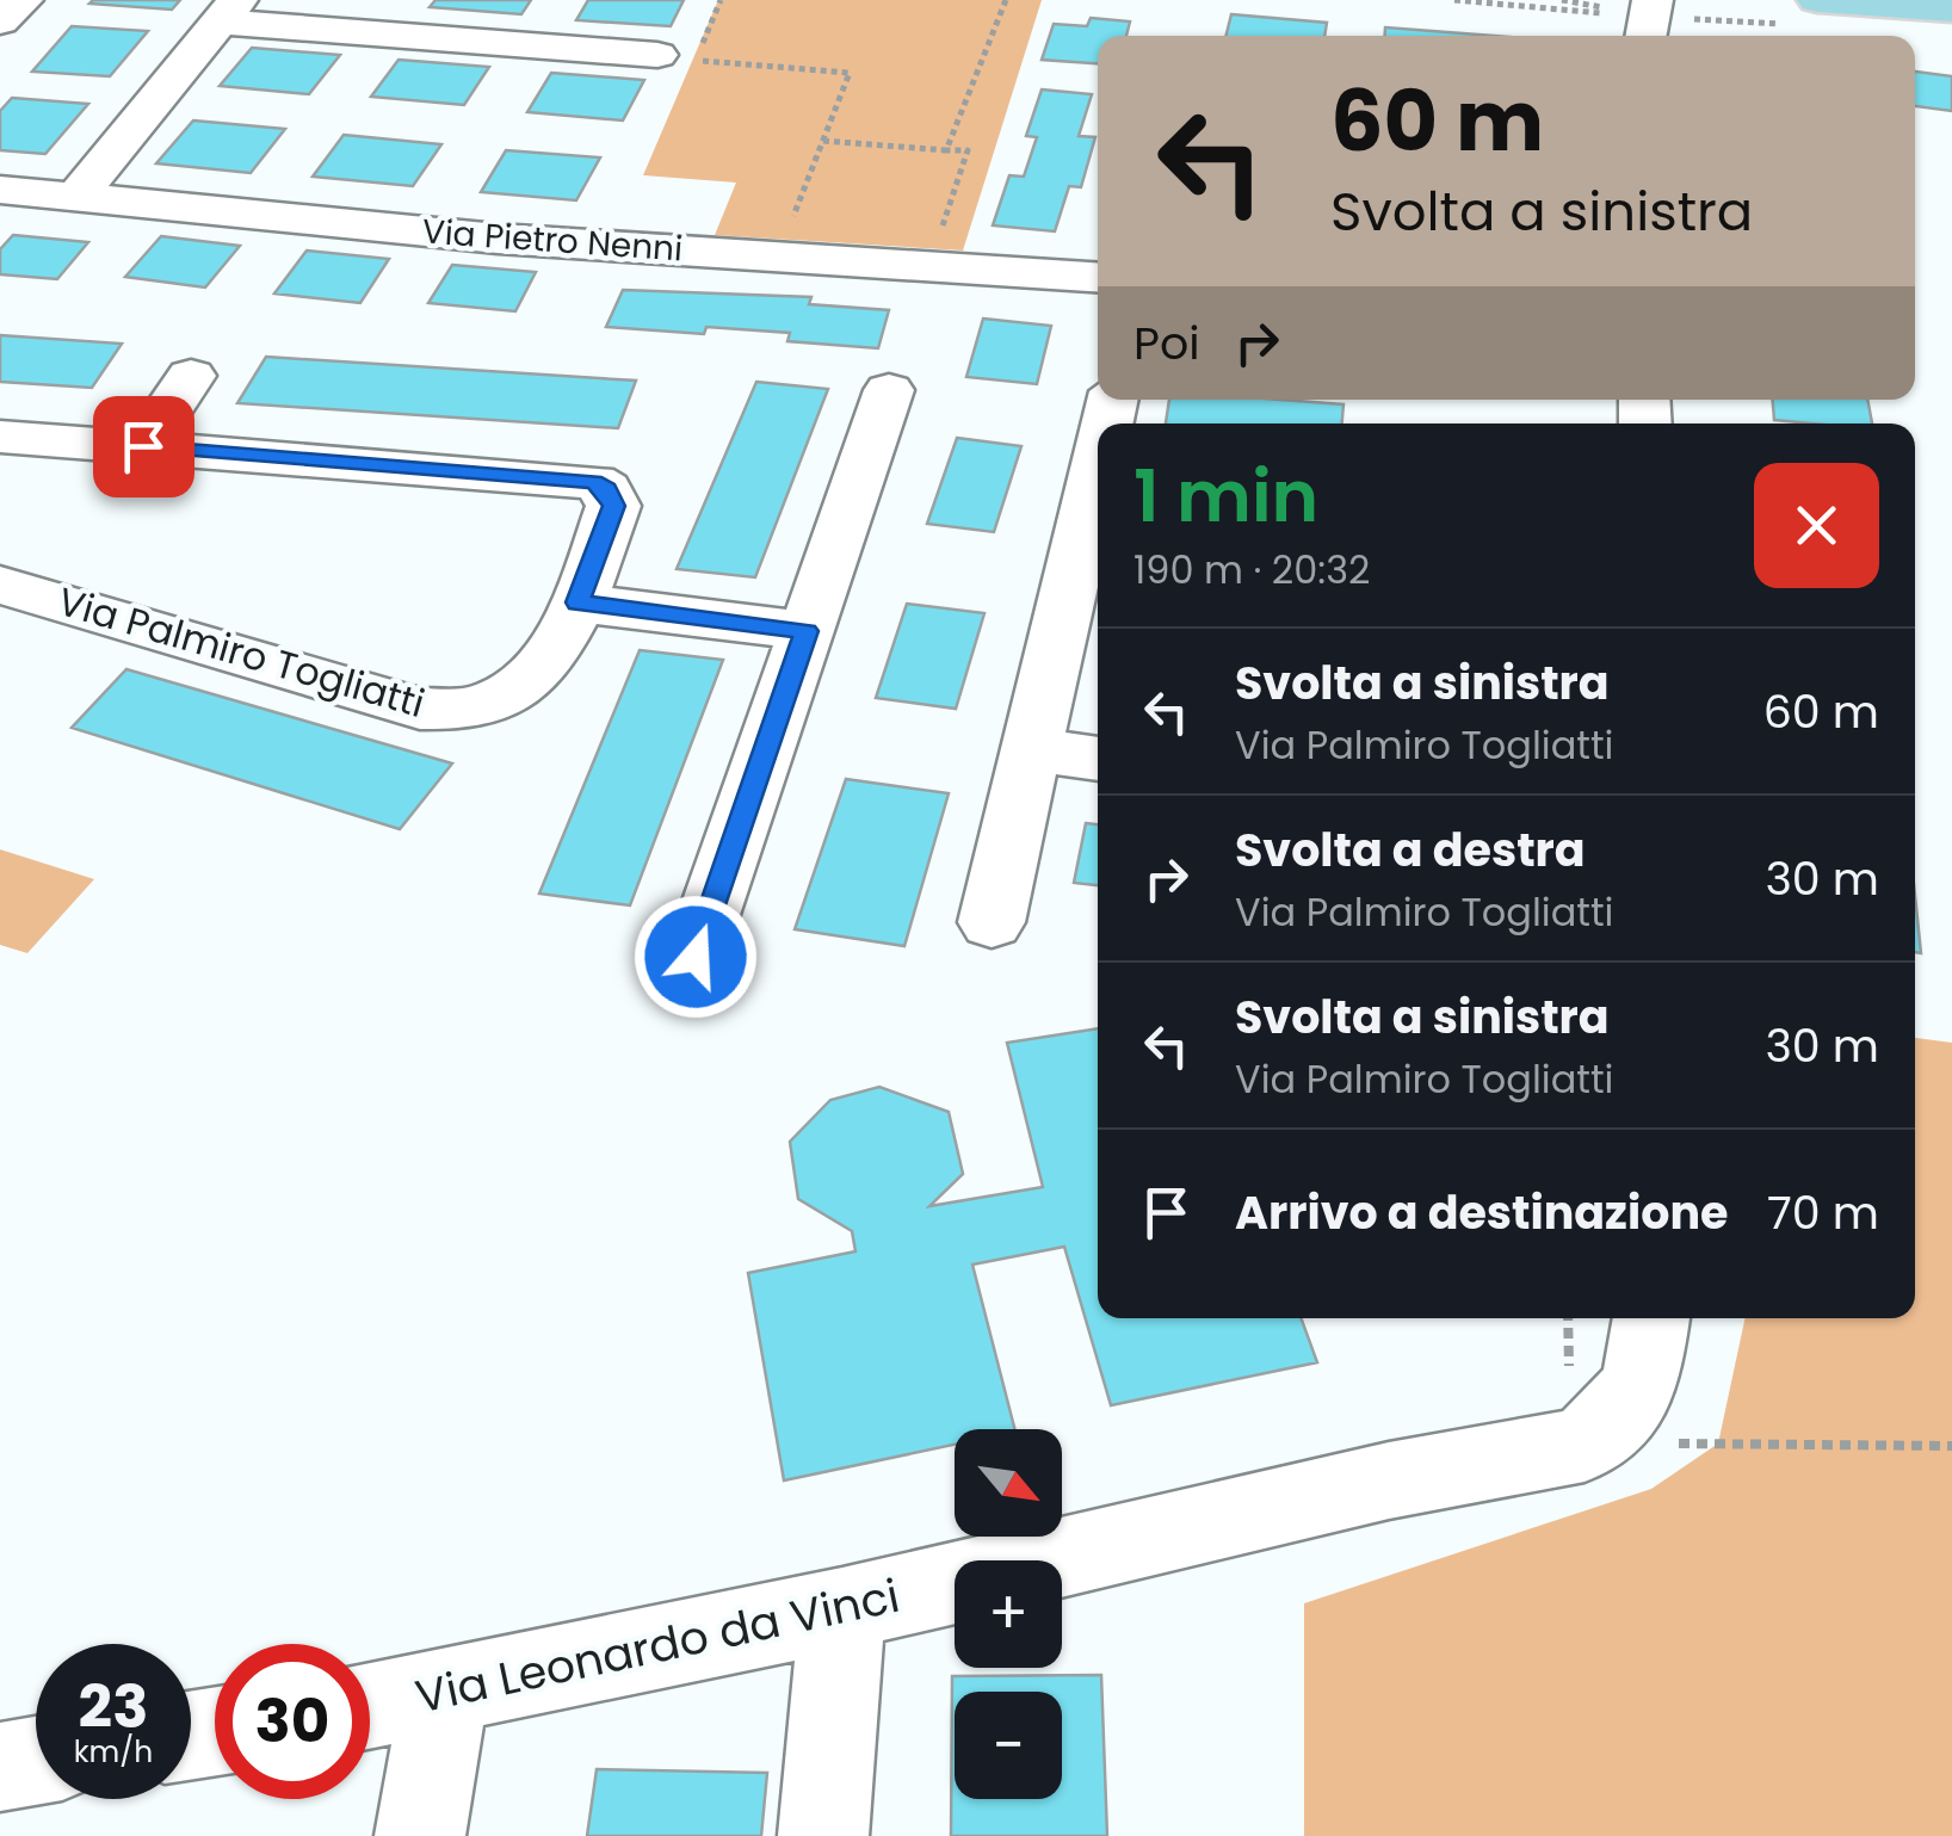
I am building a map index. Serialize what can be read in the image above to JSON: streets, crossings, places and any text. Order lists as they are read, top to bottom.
{
  "streets": {
    "street": ["Via Pietro Nenni", "Via Palmiro Togliatti", "Via Leonardo da Vinci"]
  },
  "north": "bottom right",
  "page": {
    "turn": ["60 m", "Svolta a sinistra"],
    "then": "Poi",
    "heading": ["1 min", "190 m · 20:32"],
    "list": [
      {
        "name": "Svolta a sinistra",
        "note": "Via Palmiro Togliatti",
        "value": "60 m"
      },
      {
        "name": "Svolta a destra",
        "note": "Via Palmiro Togliatti",
        "value": "30 m"
      },
      {
        "name": "Svolta a sinistra",
        "note": "Via Palmiro Togliatti",
        "value": "30 m"
      },
      {
        "name": "Arrivo a destinazione",
        "value": "70 m"
      }
    ],
    "map_buttons": ["+", "−"],
    "speed": "23 km/h",
    "limit": "30"
  }
}
